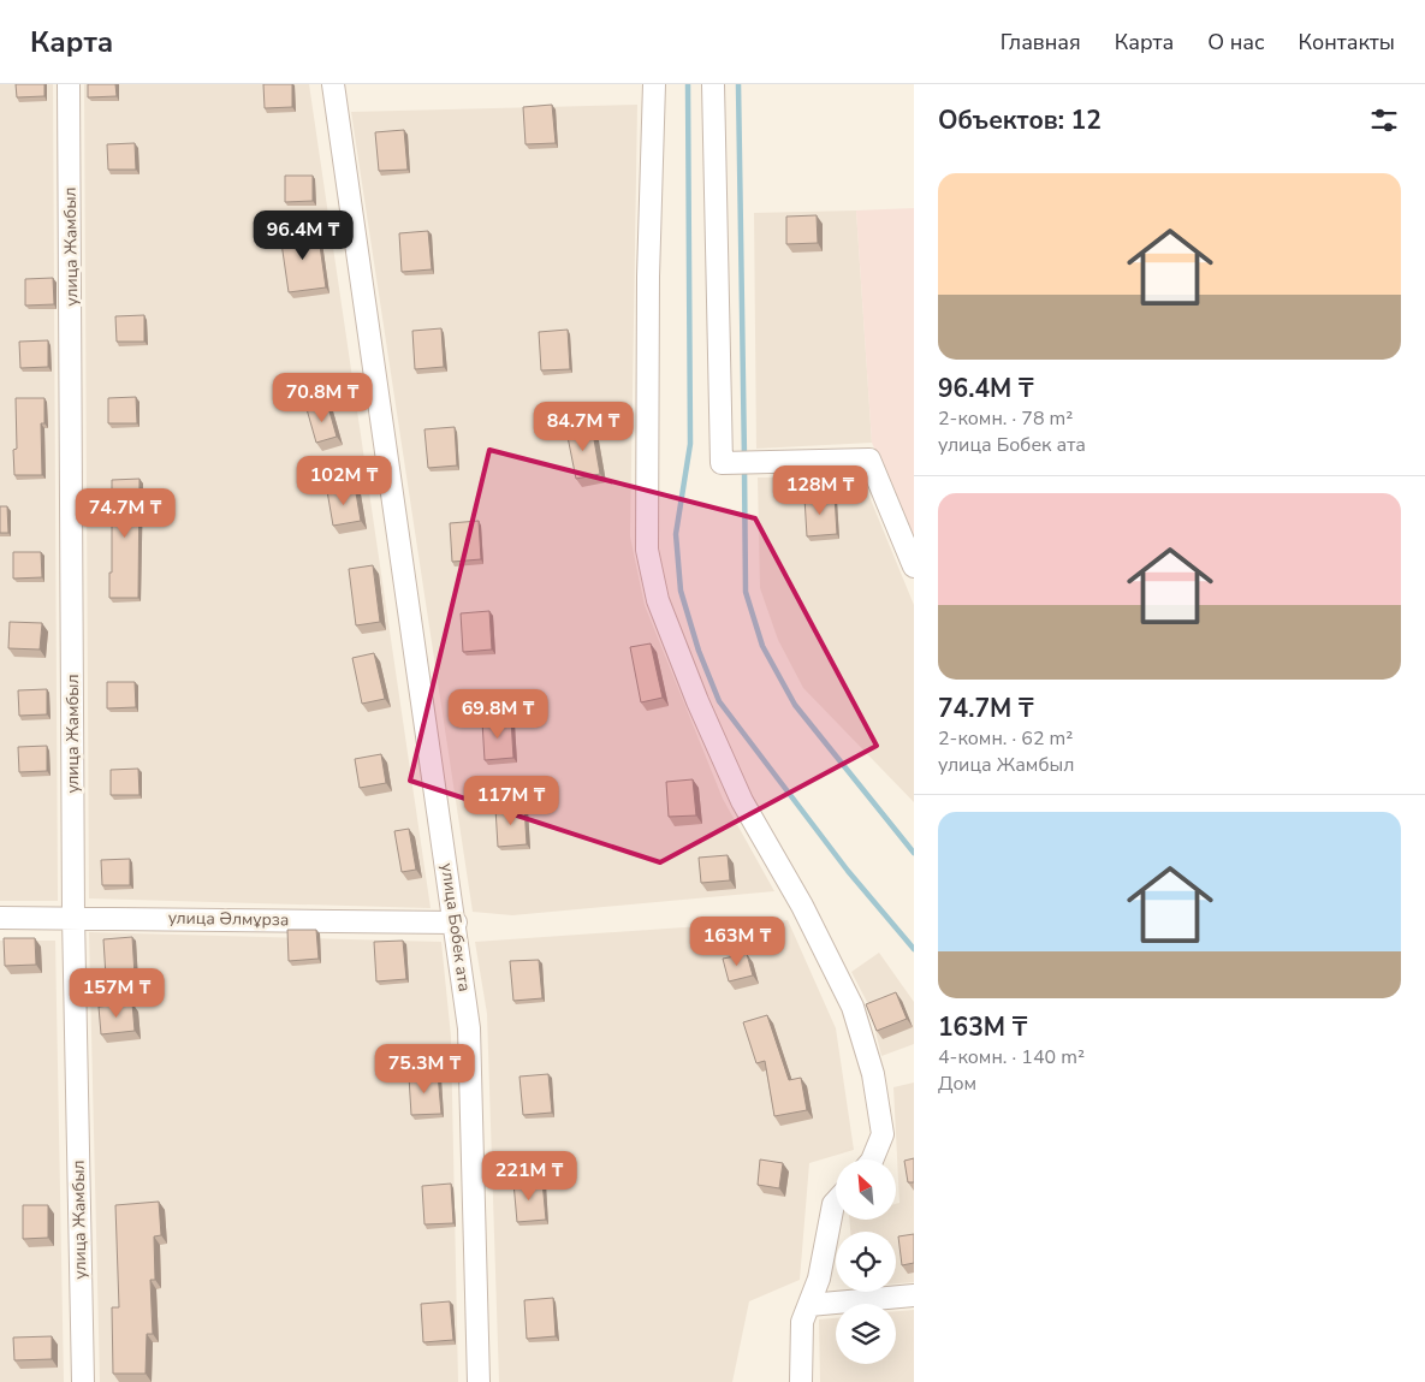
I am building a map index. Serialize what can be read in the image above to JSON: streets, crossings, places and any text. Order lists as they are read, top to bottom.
{
  "streets": {
    "street": ["улица Жамбыл", "улица Әлмұрза", "улица Бобек ата"]
  },
  "crossings": [
    ["улица Жамбыл", "улица Әлмұрза"],
    ["улица Әлмұрза", "улица Бобек ата"]
  ],
  "north": "top left",
  "page": {
    "header": "Карта",
    "nav": [
      "Главная",
      "Карта",
      "О нас",
      "Контакты"
    ],
    "heading": "Объектов: 12",
    "list": [
      {
        "name": "96.4M ₸",
        "note": "2-комн. · 78 m² · улица Бобек ата"
      },
      {
        "name": "74.7M ₸",
        "note": "2-комн. · 62 m² · улица Жамбыл"
      },
      {
        "name": "163M ₸",
        "note": "4-комн. · 140 m² · Дом"
      }
    ],
    "price": [
      "96.4M ₸",
      "70.8M ₸",
      "84.7M ₸",
      "102M ₸",
      "128M ₸",
      "74.7M ₸",
      "69.8M ₸",
      "117M ₸",
      "163M ₸",
      "157M ₸",
      "75.3M ₸",
      "221M ₸"
    ]
  }
}
